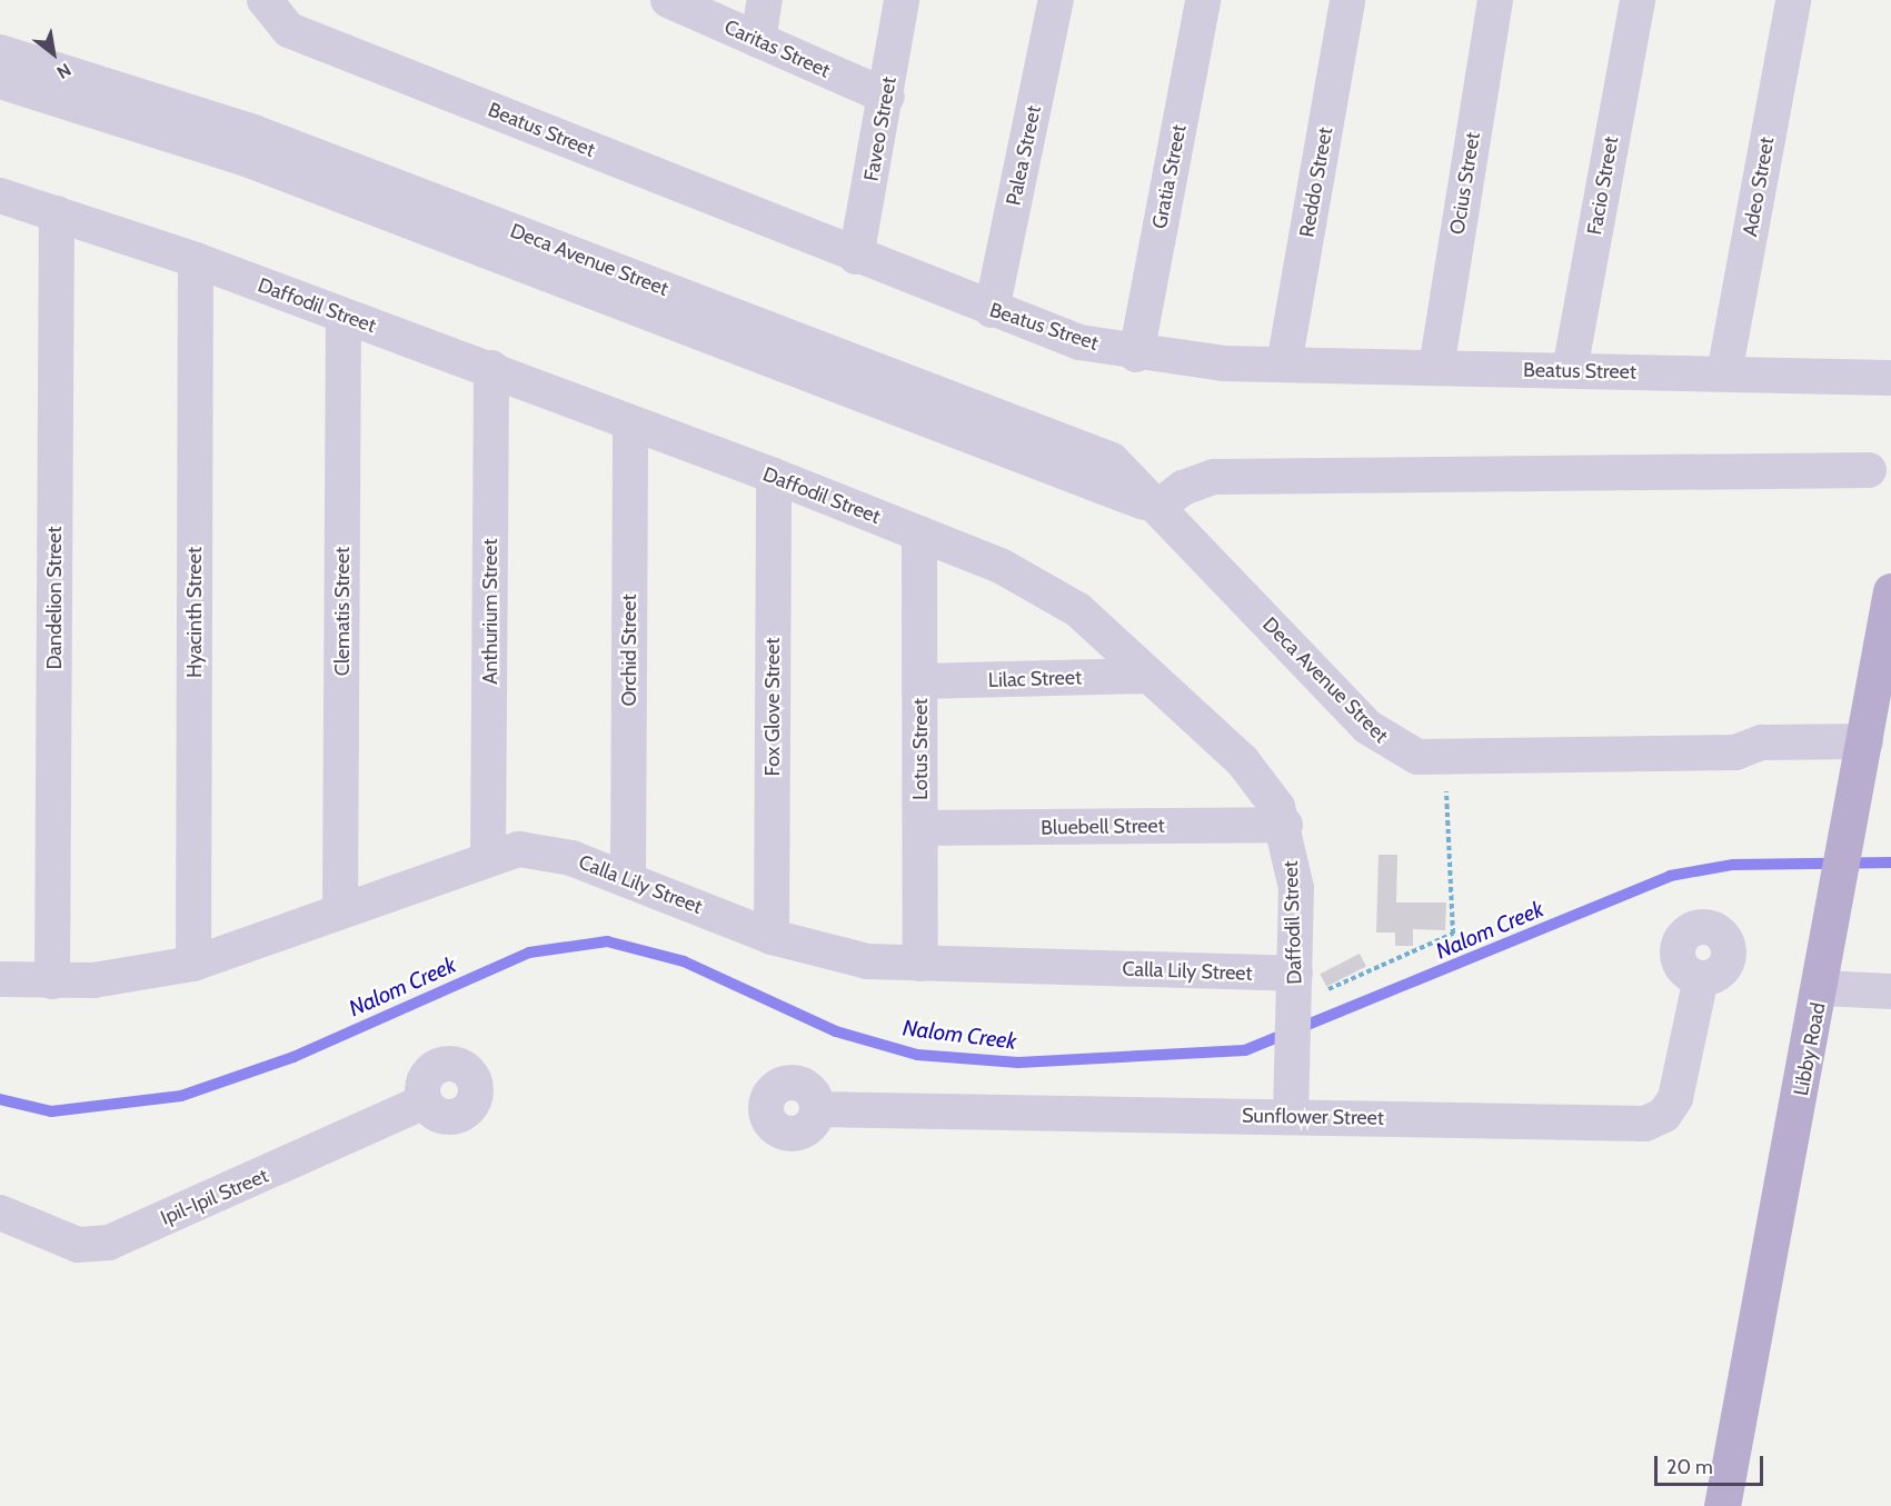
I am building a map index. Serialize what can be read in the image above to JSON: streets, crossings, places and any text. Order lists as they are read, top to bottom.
{
  "streets": {
    "main road": ["Libby Road"],
    "street": [
      "Caritas Street",
      "Faveo Street",
      "Beatus Street",
      "Palea Street",
      "Gratia Street",
      "Reddo Street",
      "Ocius Street",
      "Facio Street",
      "Adeo Street",
      "Deca Avenue Street",
      "Daffodil Street",
      "Dandelion Street",
      "Clematis Street",
      "Anthurium Street",
      "Hyacinth Street",
      "Orchid Street",
      "Lilac Street",
      "Fox Glove Street",
      "Lotus Street",
      "Bluebell Street",
      "Calla Lily Street",
      "Sunflower Street",
      "Ipil-Ipil Street"
    ]
  },
  "crossings": [
    ["Caritas Street", "Faveo Street"],
    ["Faveo Street", "Beatus Street"],
    ["Beatus Street", "Palea Street"],
    ["Beatus Street", "Gratia Street"],
    ["Beatus Street", "Reddo Street"],
    ["Beatus Street", "Ocius Street"],
    ["Beatus Street", "Facio Street"],
    ["Beatus Street", "Adeo Street"],
    ["Deca Avenue Street", "Libby Road"],
    ["Daffodil Street", "Dandelion Street"],
    ["Daffodil Street", "Clematis Street"],
    ["Daffodil Street", "Anthurium Street"],
    ["Daffodil Street", "Hyacinth Street"],
    ["Daffodil Street", "Orchid Street"],
    ["Daffodil Street", "Lilac Street"],
    ["Daffodil Street", "Fox Glove Street"],
    ["Daffodil Street", "Lotus Street"],
    ["Daffodil Street", "Bluebell Street"],
    ["Daffodil Street", "Calla Lily Street"],
    ["Daffodil Street", "Sunflower Street"],
    ["Dandelion Street", "Calla Lily Street"],
    ["Clematis Street", "Calla Lily Street"],
    ["Anthurium Street", "Calla Lily Street"],
    ["Hyacinth Street", "Calla Lily Street"],
    ["Orchid Street", "Calla Lily Street"],
    ["Lilac Street", "Lotus Street"],
    ["Fox Glove Street", "Calla Lily Street"],
    ["Lotus Street", "Bluebell Street"],
    ["Lotus Street", "Calla Lily Street"]
  ],
  "water": ["Nalom Creek"],
  "scale_bar": "20 m",
  "north": "bottom right"
}
